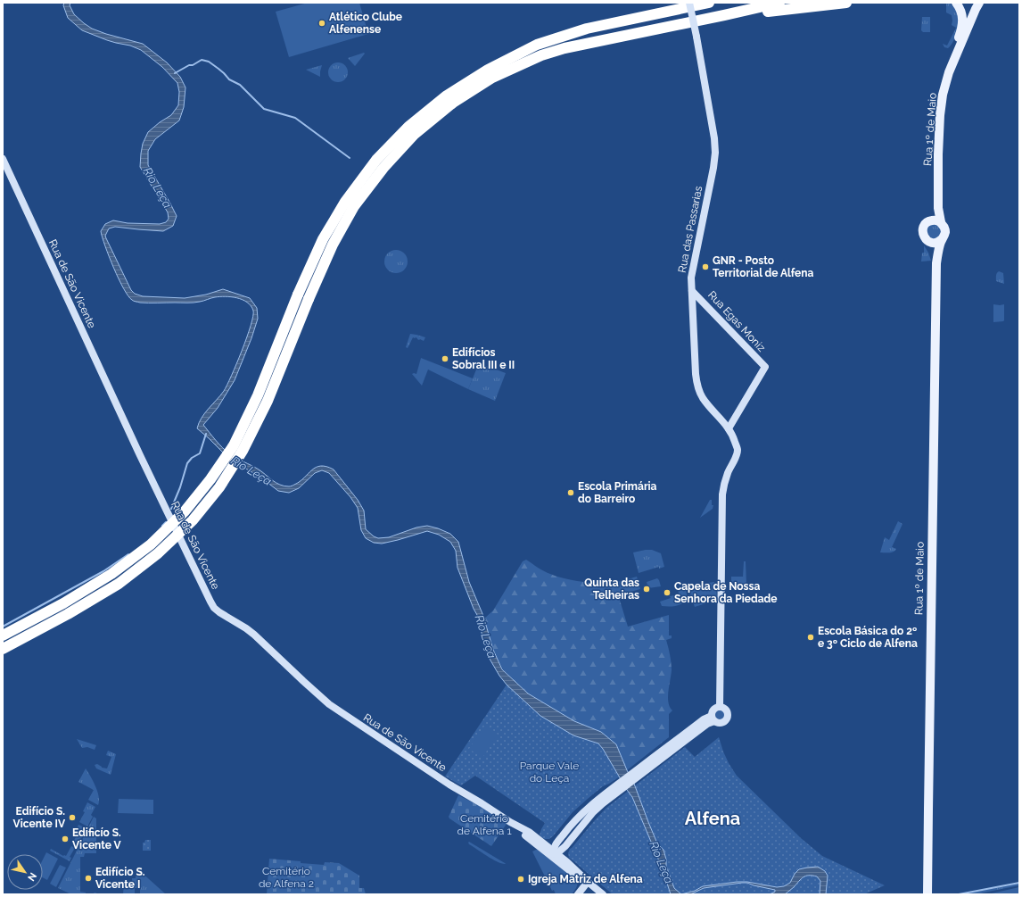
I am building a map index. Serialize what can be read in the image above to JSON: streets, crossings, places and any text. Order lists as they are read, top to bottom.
{
  "streets": {
    "main road": ["Rua 1º de Maio"],
    "street": ["Rua das Passarias", "Rua de São Vicente", "Rua Egas Moniz"]
  },
  "crossings": [
    ["Rua das Passarias", "Rua Egas Moniz"]
  ],
  "districts": ["Alfena"],
  "water": ["Rio Leça"],
  "parks": ["Parque Vale do Leça", "Cemitério de Alfena 1", "Cemitério de Alfena 2"],
  "places": [
    "Atlético Clube Alfenense",
    "GNR - Posto Territorial de Alfena",
    "Edifícios Sobral III e II",
    "Escola Primária do Barreiro",
    "Quinta das Telheiras",
    "Capela de Nossa Senhora da Piedade",
    "Escola Básica do 2º e 3º Ciclo de Alfena",
    "Edifício S. Vicente IV",
    "Edificío S. Vicente V",
    "Edifício S. Vicente I",
    "Igreja Matriz de Alfena"
  ],
  "north": "bottom right"
}
